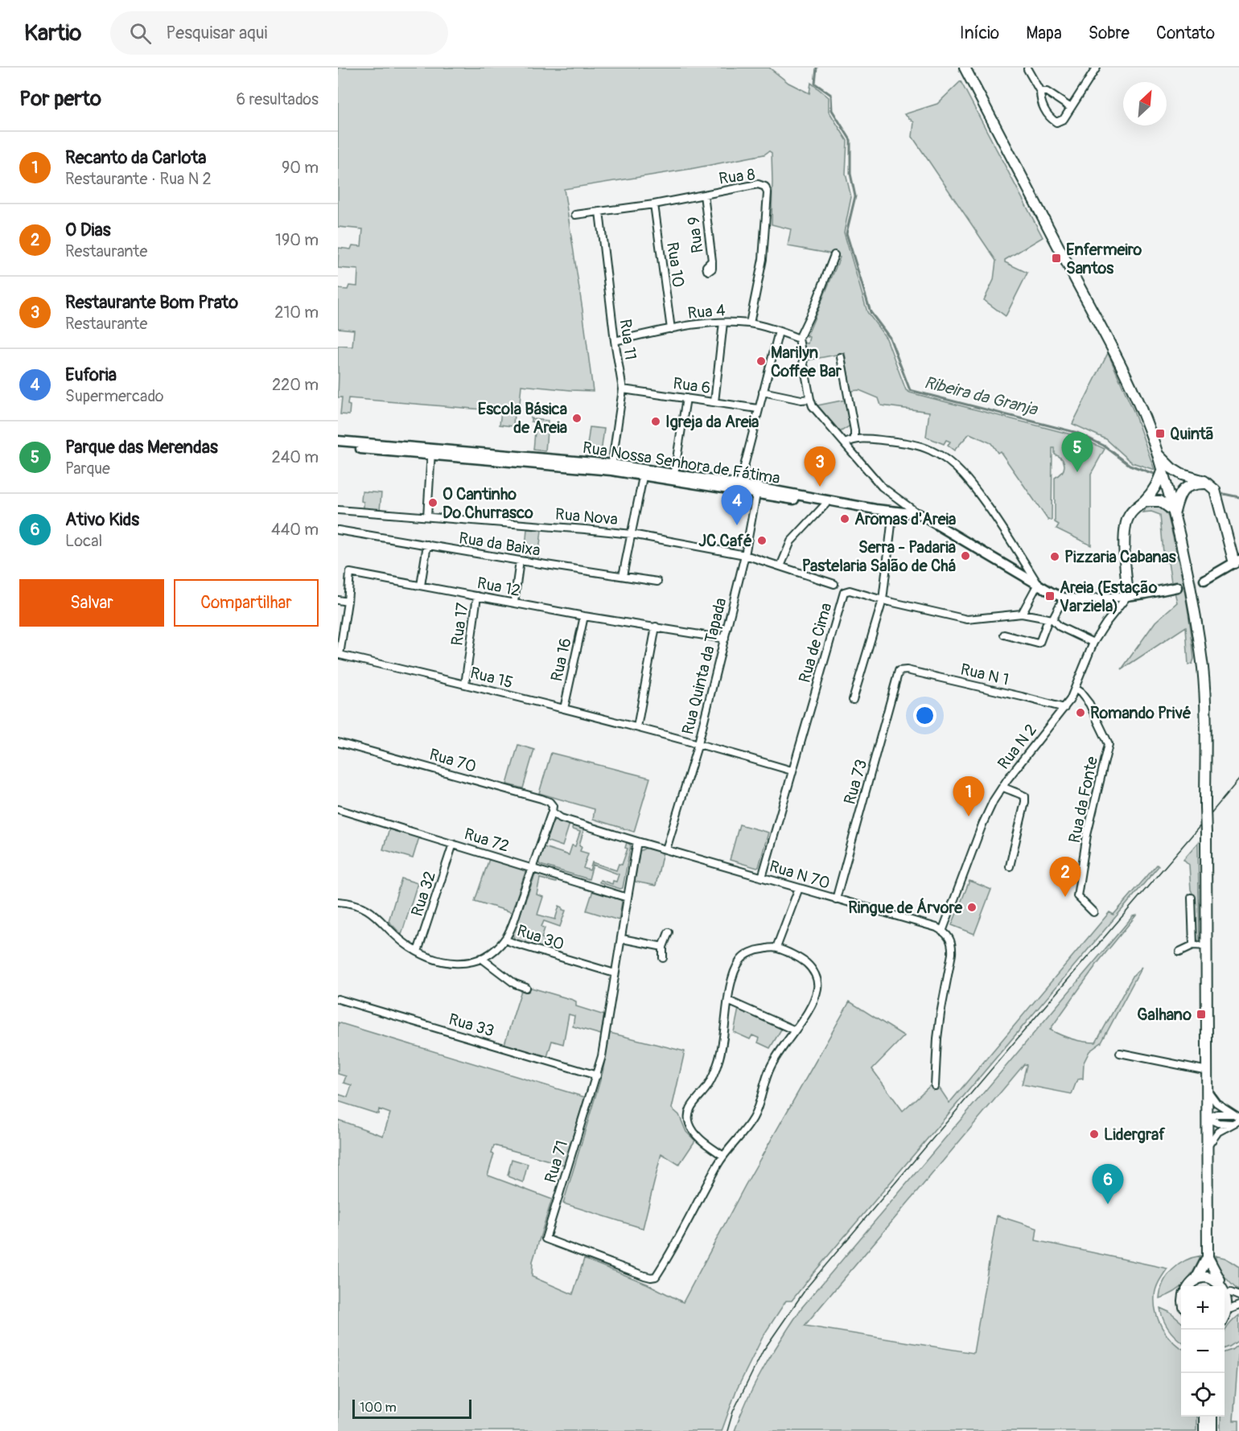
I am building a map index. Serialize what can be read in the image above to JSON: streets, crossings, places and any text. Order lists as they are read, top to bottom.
{
  "streets": {
    "street": [
      "Rua 8",
      "Rua 9",
      "Rua 10",
      "Rua 4",
      "Rua 11",
      "Rua 6",
      "Rua Nossa Senhora de Fátima",
      "Rua Nova",
      "Rua da Baixa",
      "Rua 12",
      "Rua 17",
      "Rua de Cima",
      "Rua 16",
      "Rua Quinta da Tapada",
      "Rua N 1",
      "Rua 15",
      "Rua N 2",
      "Rua 70",
      "Rua 73",
      "Rua da Fonte",
      "Rua 72",
      "Rua N 70",
      "Rua 32",
      "Rua 30",
      "Rua 33",
      "Rua 71"
    ]
  },
  "crossings": [
    ["Rua 8", "Rua 9"],
    ["Rua 8", "Rua 10"],
    ["Rua 8", "Rua 4"],
    ["Rua 8", "Rua 11"],
    ["Rua 10", "Rua 4"],
    ["Rua 4", "Rua 11"],
    ["Rua 11", "Rua 6"],
    ["Rua 11", "Rua Nossa Senhora de Fátima"],
    ["Rua Nossa Senhora de Fátima", "Rua Quinta da Tapada"],
    ["Rua Nova", "Rua Quinta da Tapada"],
    ["Rua 12", "Rua 17"],
    ["Rua 12", "Rua 16"],
    ["Rua 12", "Rua Quinta da Tapada"],
    ["Rua 12", "Rua 15"],
    ["Rua 17", "Rua 15"],
    ["Rua de Cima", "Rua 15"],
    ["Rua de Cima", "Rua N 70"],
    ["Rua 16", "Rua 15"],
    ["Rua Quinta da Tapada", "Rua 15"],
    ["Rua Quinta da Tapada", "Rua N 70"],
    ["Rua N 1", "Rua N 2"],
    ["Rua N 1", "Rua 73"],
    ["Rua N 2", "Rua da Fonte"],
    ["Rua N 2", "Rua N 70"],
    ["Rua 70", "Rua N 70"],
    ["Rua 73", "Rua N 70"],
    ["Rua 72", "Rua 32"],
    ["Rua 72", "Rua 71"],
    ["Rua N 70", "Rua 71"],
    ["Rua 32", "Rua 30"],
    ["Rua 30", "Rua 71"],
    ["Rua 33", "Rua 71"]
  ],
  "water": ["Ribeira da Granja"],
  "places": {
    "transit": [
      "Enfermeiro Santos",
      "Quintã",
      "Areia (Estação Varziela)",
      "Galhano"
    ],
    "other": [
      "Marilyn Coffee Bar",
      "Escola Básica de Areia",
      "Igreja da Areia",
      "O Cantinho Do Churrasco",
      "Aromas d'Areia",
      "JC Café",
      "Serra - Padaria Pastelaria Salão de Chá",
      "Pizzaria Cabanas",
      "Romando Privé",
      "Ringue de Árvore",
      "Lidergraf"
    ]
  },
  "scale_bar": "100 m",
  "north": "top right",
  "page": {
    "header": "Kartio",
    "search": "Pesquisar aqui",
    "nav": [
      "Início",
      "Mapa",
      "Sobre",
      "Contato"
    ],
    "heading": ["Por perto", "6 resultados"],
    "list": [
      {
        "mark": "1",
        "name": "Recanto da Carlota",
        "note": "Restaurante · Rua N 2",
        "value": "90 m"
      },
      {
        "mark": "2",
        "name": "O Dias",
        "note": "Restaurante",
        "value": "190 m"
      },
      {
        "mark": "3",
        "name": "Restaurante Bom Prato",
        "note": "Restaurante",
        "value": "210 m"
      },
      {
        "mark": "4",
        "name": "Euforia",
        "note": "Supermercado",
        "value": "220 m"
      },
      {
        "mark": "5",
        "name": "Parque das Merendas",
        "note": "Parque",
        "value": "240 m"
      },
      {
        "mark": "6",
        "name": "Ativo Kids",
        "note": "Local",
        "value": "440 m"
      }
    ],
    "pins": [
      "5",
      "3",
      "4",
      "1",
      "2",
      "6"
    ],
    "buttons": ["Salvar", "Compartilhar"],
    "map_buttons": ["+", "−"],
    "scale": "100 m"
  }
}
